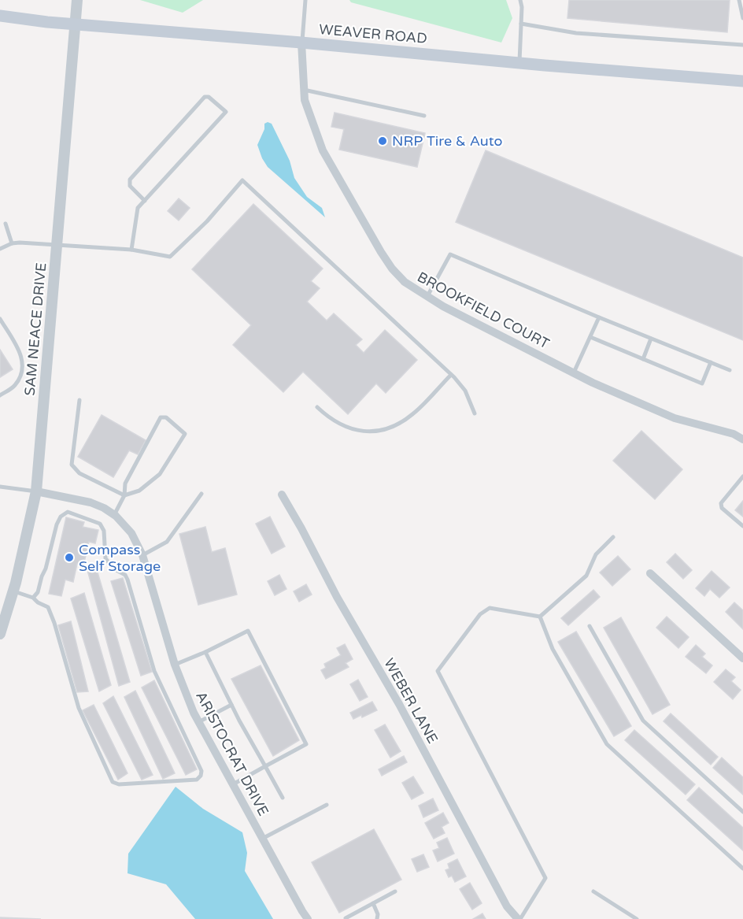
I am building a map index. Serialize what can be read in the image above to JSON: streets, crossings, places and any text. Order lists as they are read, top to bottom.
{
  "streets": {
    "main road": ["WEAVER ROAD"],
    "street": [
      "BROOKFIELD COURT",
      "SAM NEACE DRIVE",
      "WEBER LANE",
      "ARISTOCRAT DRIVE"
    ]
  },
  "crossings": [
    ["WEAVER ROAD", "BROOKFIELD COURT"],
    ["WEAVER ROAD", "SAM NEACE DRIVE"],
    ["SAM NEACE DRIVE", "ARISTOCRAT DRIVE"]
  ],
  "places": ["NRP Tire & Auto", "Compass Self Storage"]
}
